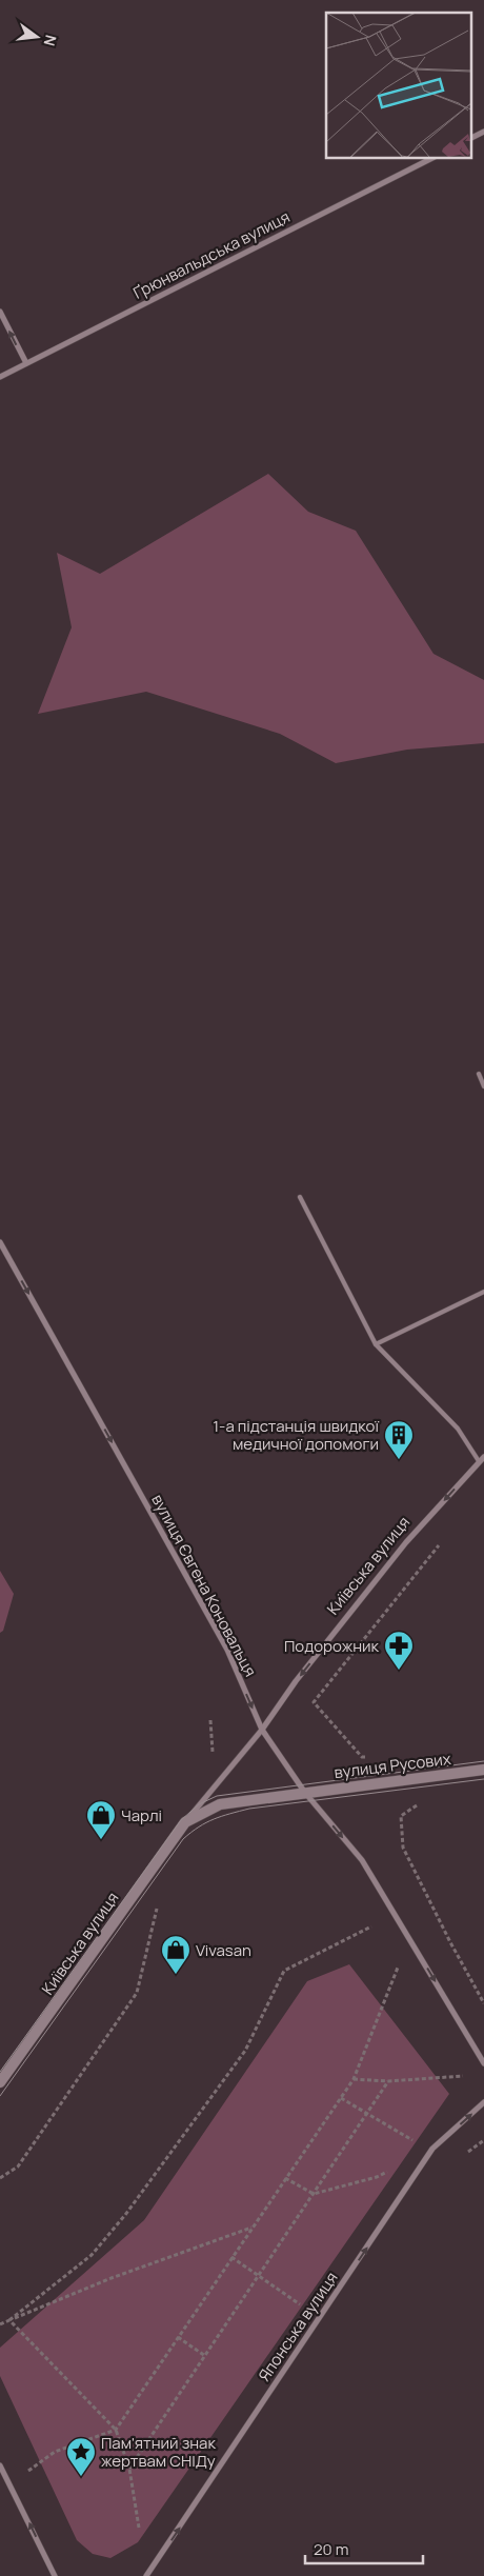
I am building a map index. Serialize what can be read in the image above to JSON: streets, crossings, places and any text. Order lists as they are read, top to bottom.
{
  "streets": {
    "main road": ["Київська вулиця", "вулиця Русових"],
    "street": ["Ґрюнвальдська вулиця", "вулиця Євгена Коновальця", "Японська вулиця"]
  },
  "crossings": [
    ["Київська вулиця", "вулиця Євгена Коновальця"],
    ["Київська вулиця", "вулиця Русових"],
    ["вулиця Євгена Коновальця", "вулиця Русових"]
  ],
  "one_way": ["Київська вулиця", "вулиця Євгена Коновальця", "Японська вулиця"],
  "places": {
    "building": ["1-а підстанція швидкої медичної допомоги"],
    "pharmacy": ["Подорожник"],
    "shop": ["Чарлі", "Vivasan"],
    "place": ["Пам'ятний знак жертвам СНІДу"]
  },
  "scale_bar": "20 m",
  "north": "right"
}
